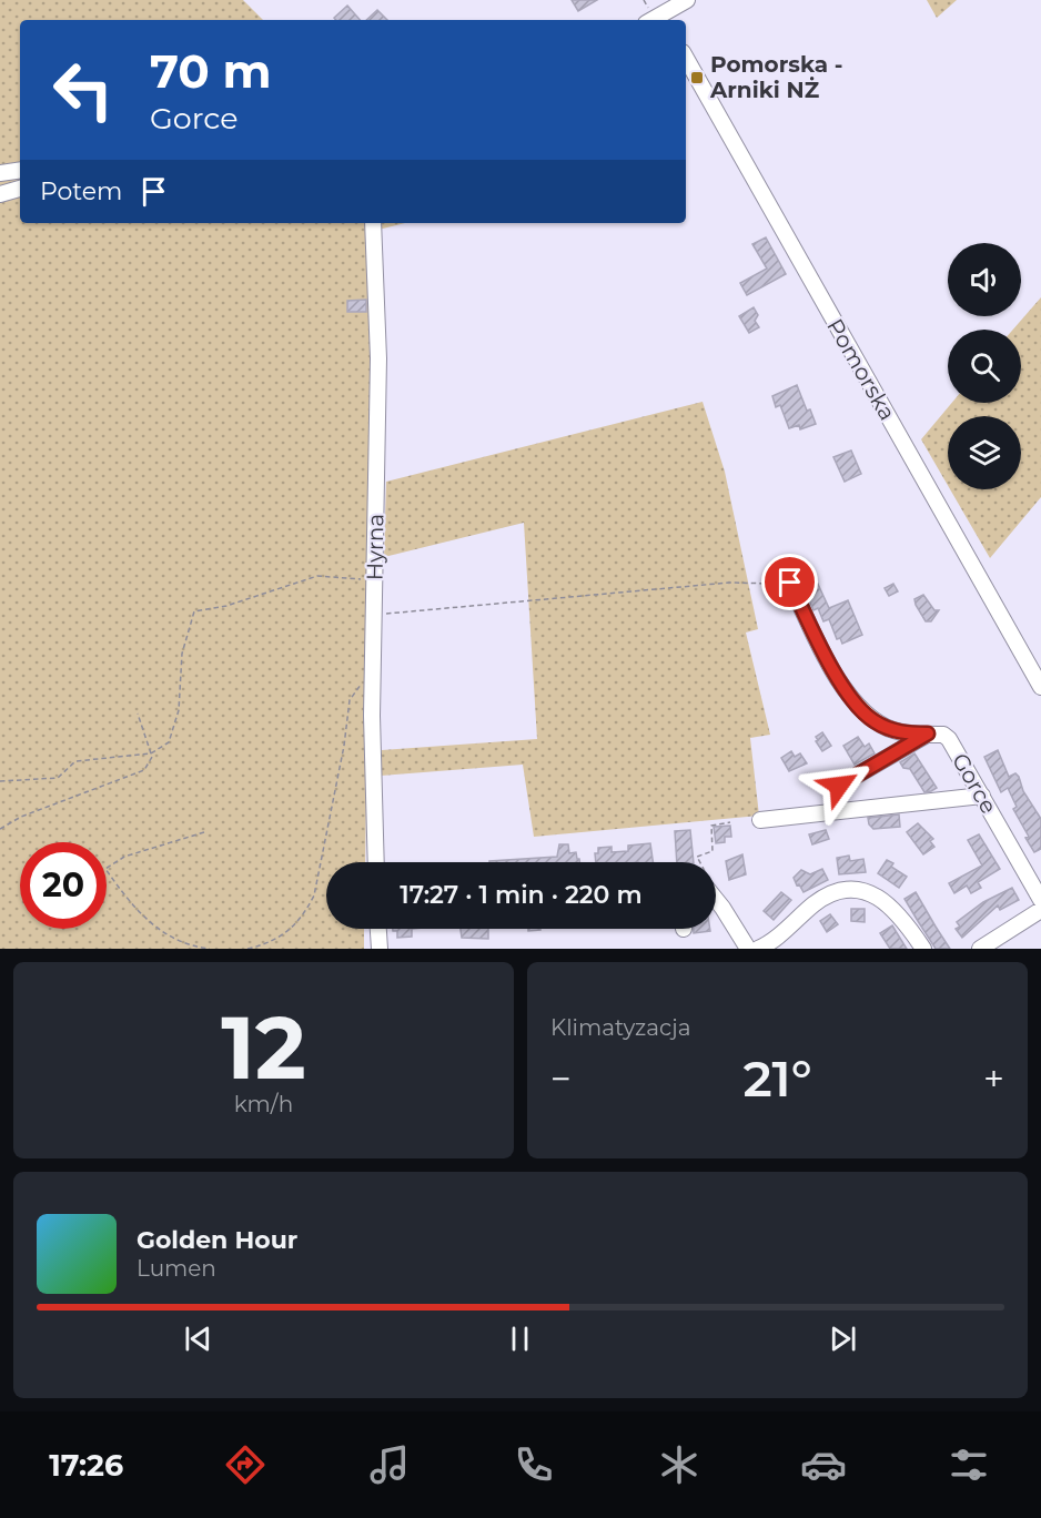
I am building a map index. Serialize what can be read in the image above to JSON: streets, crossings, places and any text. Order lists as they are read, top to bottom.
{
  "streets": {
    "street": ["Pomorska", "Hyrna", "Gorce"]
  },
  "places": {
    "transit": ["Pomorska - Arniki NŻ"]
  },
  "page": {
    "turn": ["70 m", "Gorce"],
    "then": "Potem",
    "limit": "20",
    "trip": "17:27 · 1 min · 220 m",
    "tile": [
      ["12", "km/h"],
      "Klimatyzacja"
    ],
    "heat": ["−", "21°", "+"],
    "song": ["Golden Hour", "Lumen"],
    "tabs": "17:26"
  }
}
